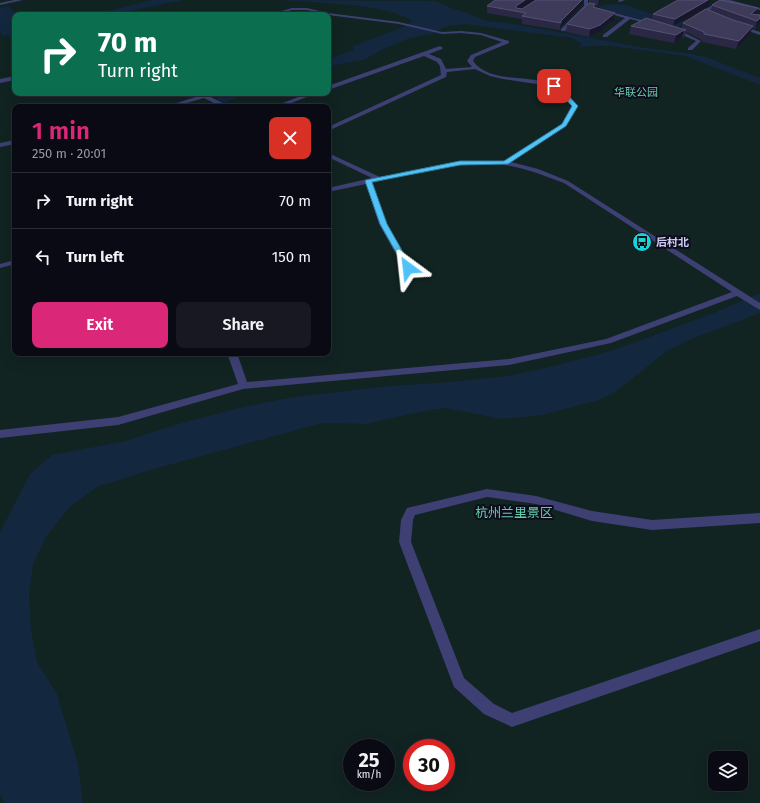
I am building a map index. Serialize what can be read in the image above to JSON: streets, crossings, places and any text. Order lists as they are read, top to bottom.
{
  "parks": ["华联公园", "杭州兰里景区"],
  "places": {
    "bus stop": ["后村北"]
  },
  "page": {
    "turn": ["70 m", "Turn right"],
    "heading": ["1 min", "250 m · 20:01"],
    "list": [
      {
        "name": "Turn right",
        "value": "70 m"
      },
      {
        "name": "Turn left",
        "value": "150 m"
      }
    ],
    "buttons": ["Exit", "Share"],
    "speed": "25 km/h",
    "limit": "30"
  }
}
